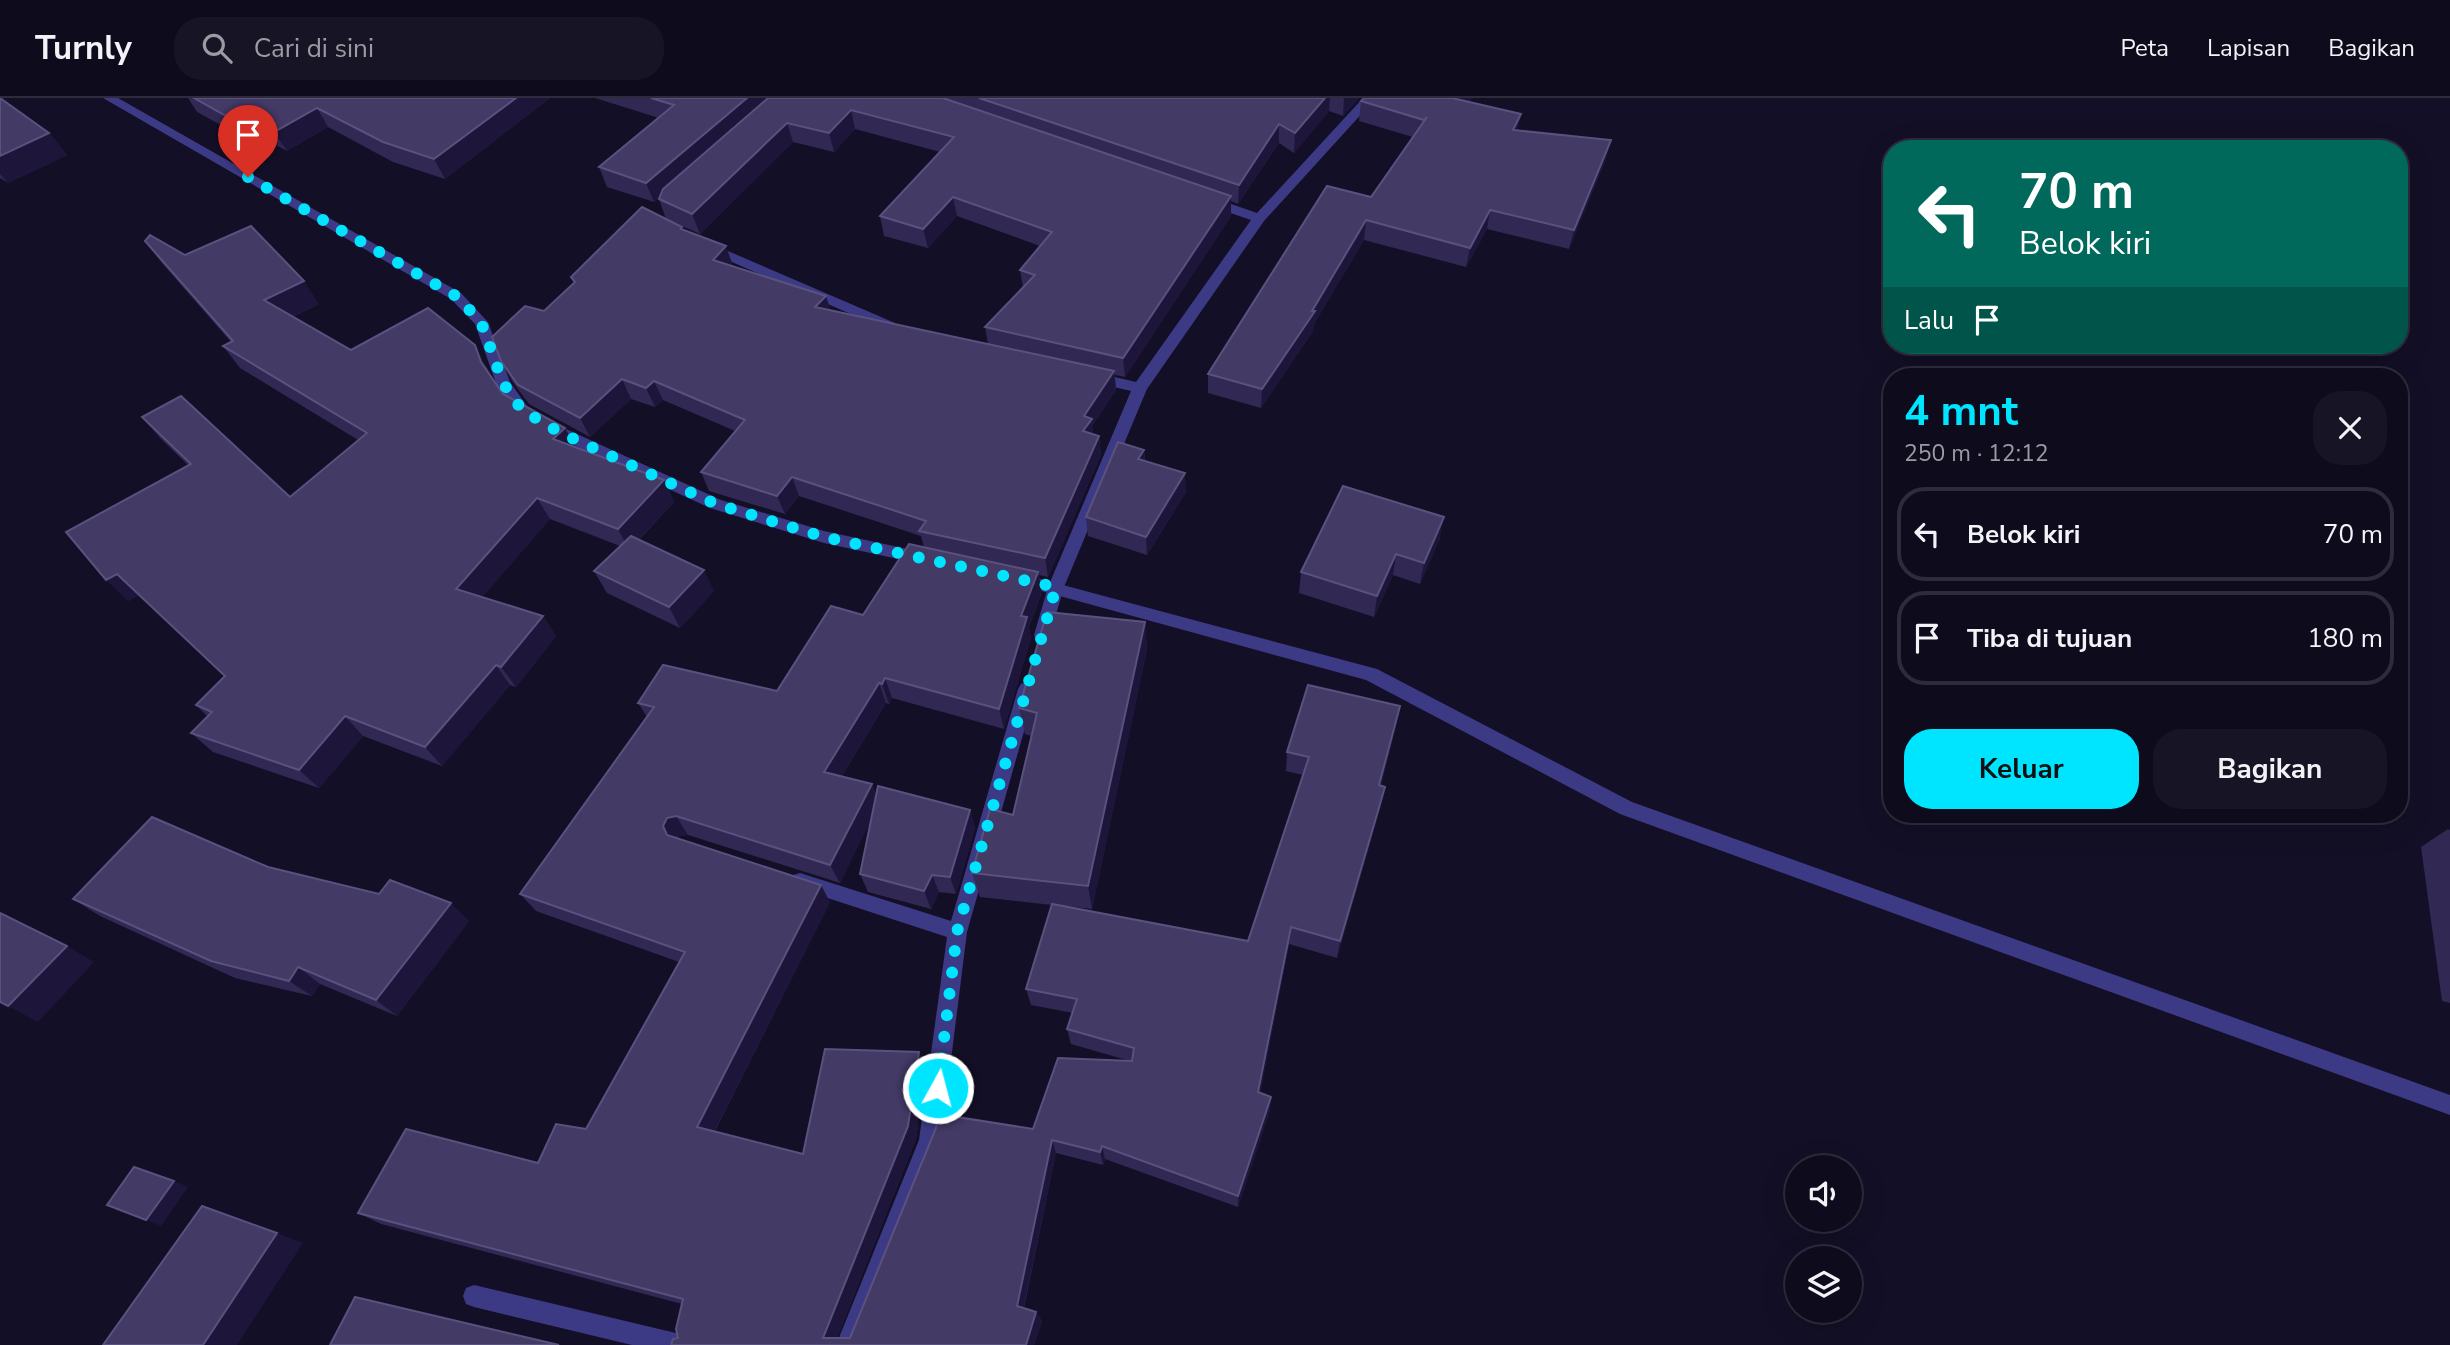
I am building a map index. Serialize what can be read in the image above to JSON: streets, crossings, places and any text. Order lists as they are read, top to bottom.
{
  "page": {
    "header": "Turnly",
    "search": "Cari di sini",
    "nav": ["Peta", "Lapisan", "Bagikan"],
    "turn": ["70 m", "Belok kiri"],
    "then": "Lalu",
    "heading": ["4 mnt", "250 m · 12:12"],
    "list": [
      {
        "name": "Belok kiri",
        "value": "70 m"
      },
      {
        "name": "Tiba di tujuan",
        "value": "180 m"
      }
    ],
    "buttons": ["Keluar", "Bagikan"]
  }
}
